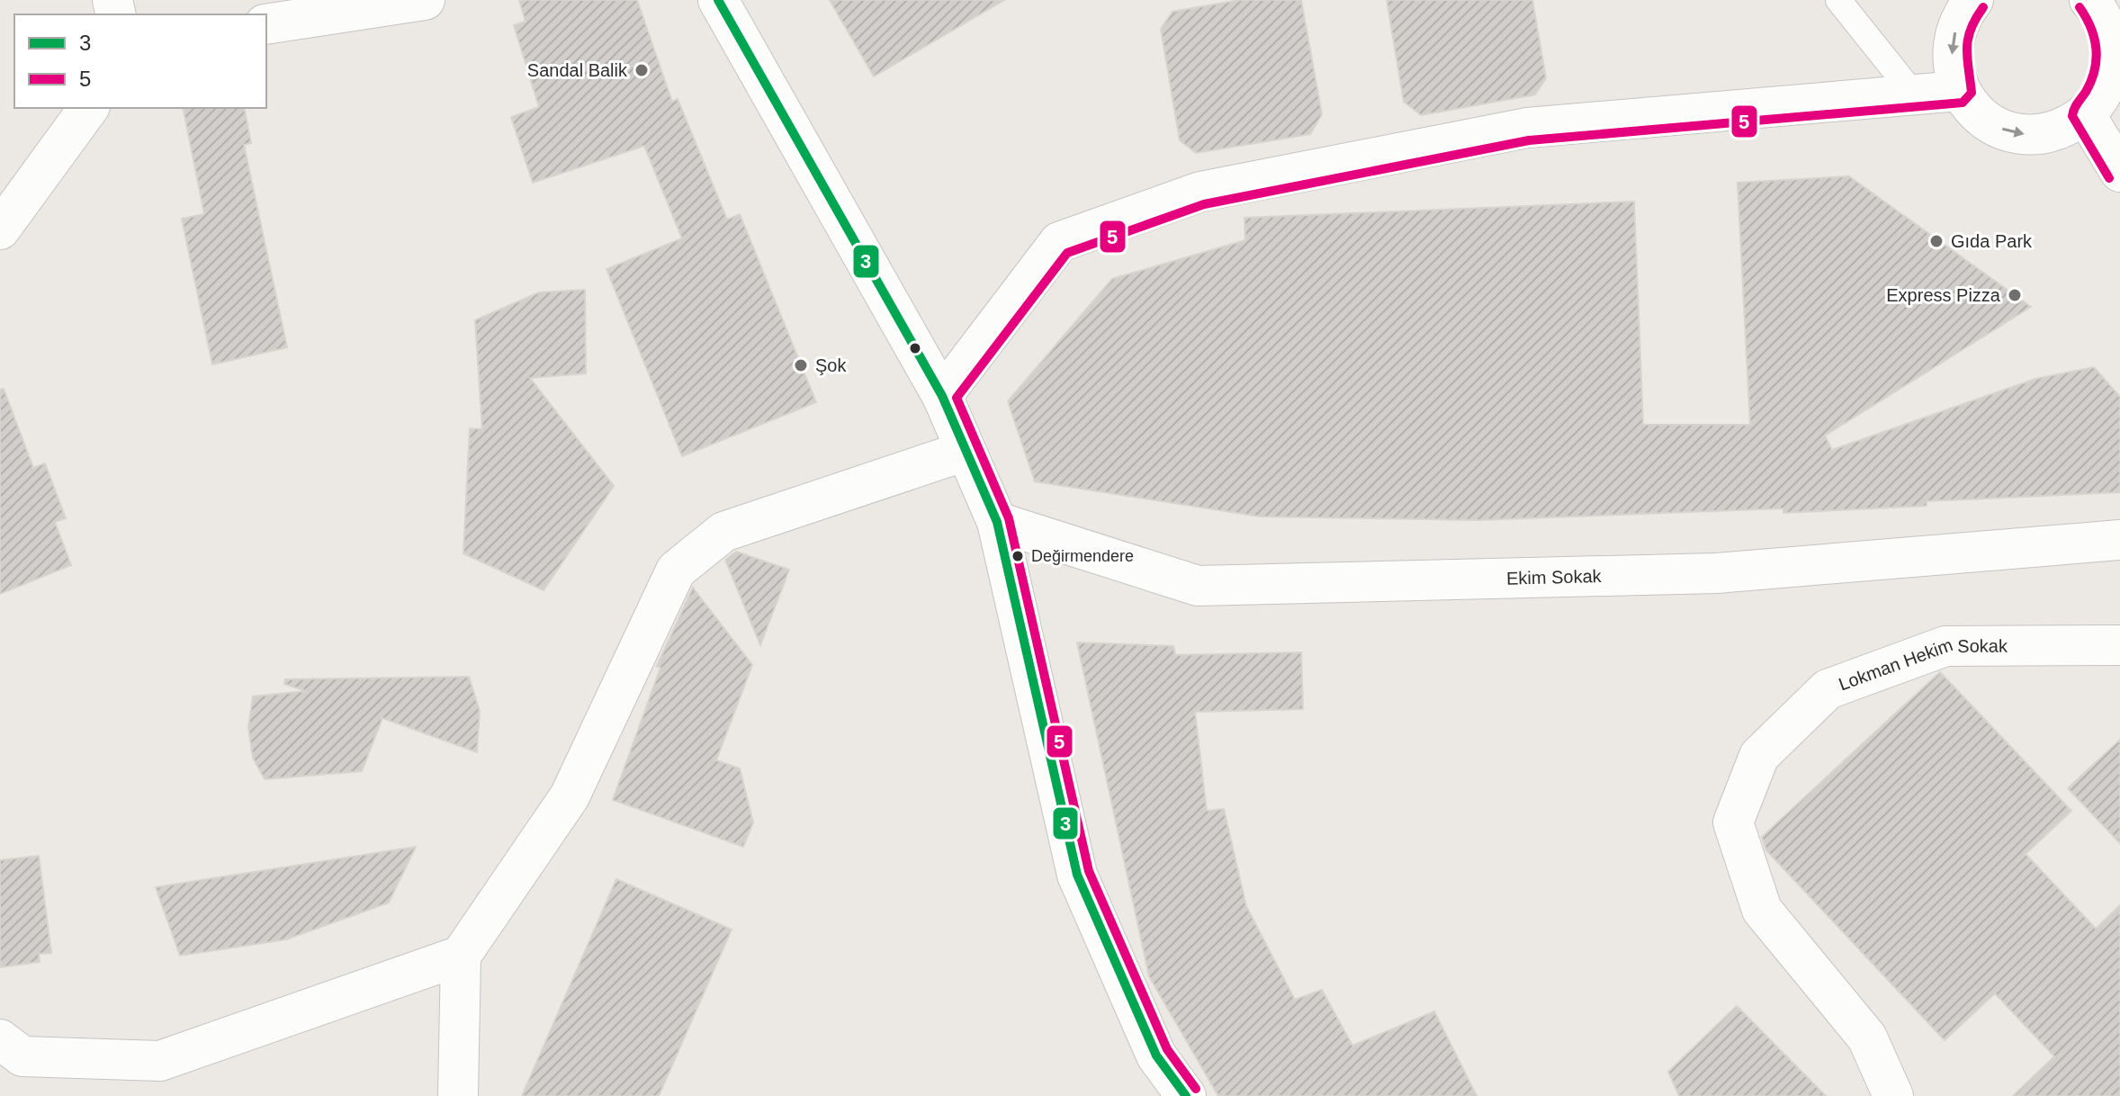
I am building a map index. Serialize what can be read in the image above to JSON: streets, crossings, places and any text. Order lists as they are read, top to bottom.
{
  "streets": {
    "street": ["Ekim Sokak", "Lokman Hekim Sokak"]
  },
  "places": [
    "Sandal Balik",
    "Gıda Park",
    "Express Pizza",
    "Şok",
    "Değirmendere"
  ],
  "lines": ["transit line 3", "transit line 5"],
  "legend": ["3", "5"]
}
